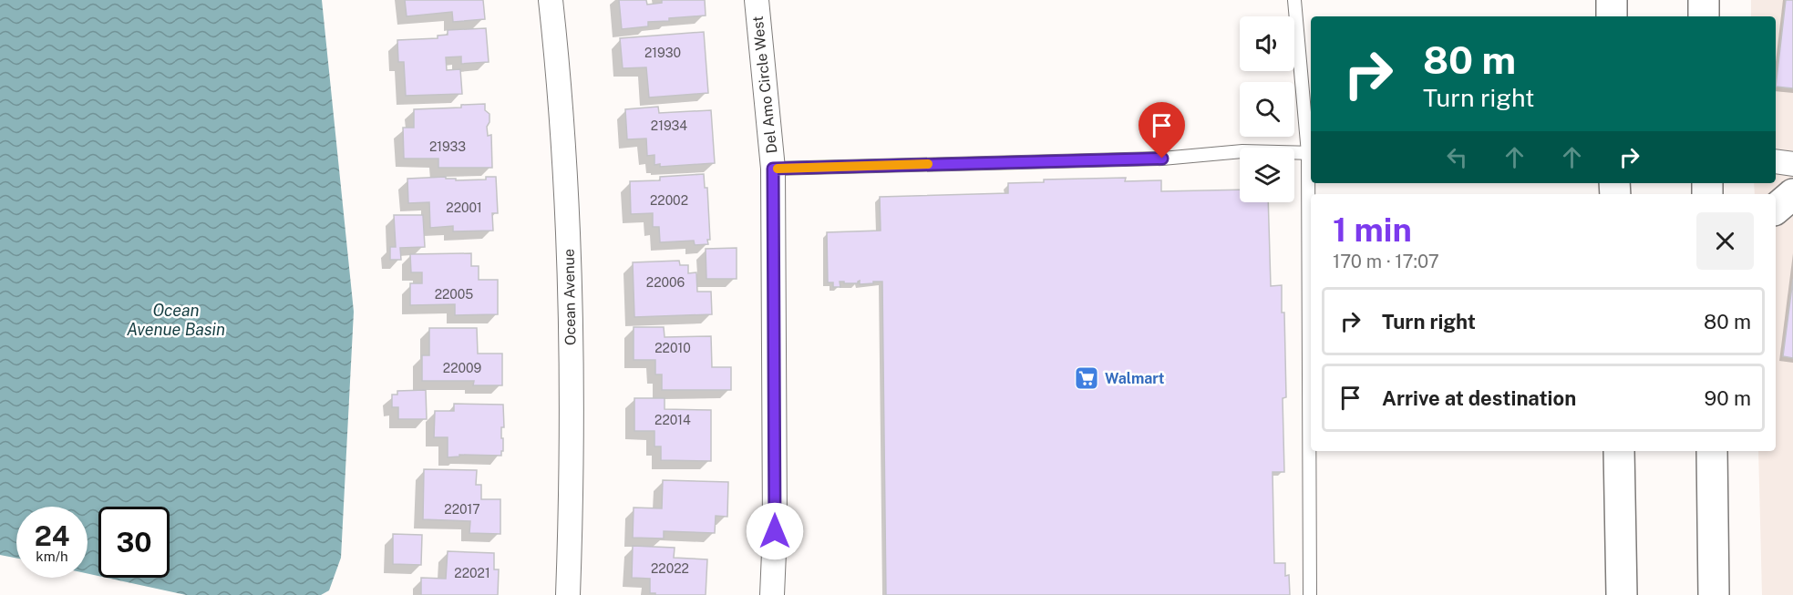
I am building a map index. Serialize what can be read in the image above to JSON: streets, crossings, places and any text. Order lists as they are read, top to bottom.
{
  "streets": {
    "street": ["Del Amo Circle West", "Ocean Avenue"]
  },
  "water": ["Ocean Avenue Basin"],
  "places": {
    "supermarket": ["Walmart"]
  },
  "house_numbers": [
    "21930",
    "21934",
    "21933",
    "22002",
    "22001",
    "22006",
    "22005",
    "22010",
    "22009",
    "22014",
    "22017",
    "22022",
    "22021"
  ],
  "page": {
    "turn": ["80 m", "Turn right"],
    "heading": ["1 min", "170 m · 17:07"],
    "list": [
      {
        "name": "Turn right",
        "value": "80 m"
      },
      {
        "name": "Arrive at destination",
        "value": "90 m"
      }
    ],
    "speed": "24 km/h",
    "limit": "30"
  }
}
